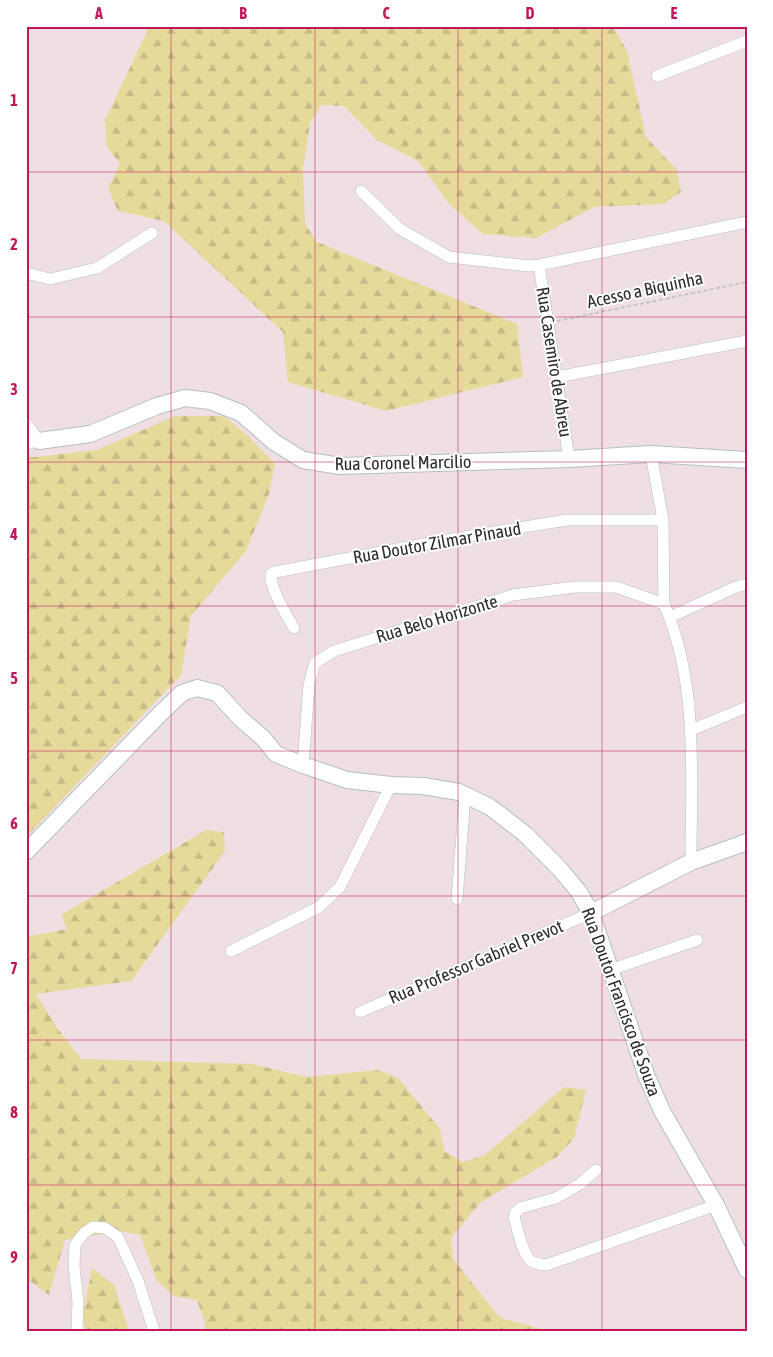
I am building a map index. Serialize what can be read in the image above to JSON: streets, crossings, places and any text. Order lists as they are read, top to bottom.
{
  "streets": {
    "street": [
      "Rua Casemiro de Abreu",
      "Rua Coronel Marcilio",
      "Rua Doutor Zilmar Pinaud",
      "Rua Belo Horizonte",
      "Rua Professor Gabriel Prevot",
      "Rua Doutor Francisco de Souza"
    ],
    "path": ["Acesso a Biquinha"]
  },
  "crossings": [
    ["Acesso a Biquinha", "Rua Casemiro de Abreu"],
    ["Rua Casemiro de Abreu", "Rua Coronel Marcilio"],
    ["Rua Belo Horizonte", "Rua Doutor Francisco de Souza"],
    ["Rua Professor Gabriel Prevot", "Rua Doutor Francisco de Souza"]
  ],
  "grid": {
    "columns": [
      "A",
      "B",
      "C",
      "D",
      "E"
    ],
    "rows": [
      "1",
      "2",
      "3",
      "4",
      "5",
      "6",
      "7",
      "8",
      "9"
    ]
  }
}
